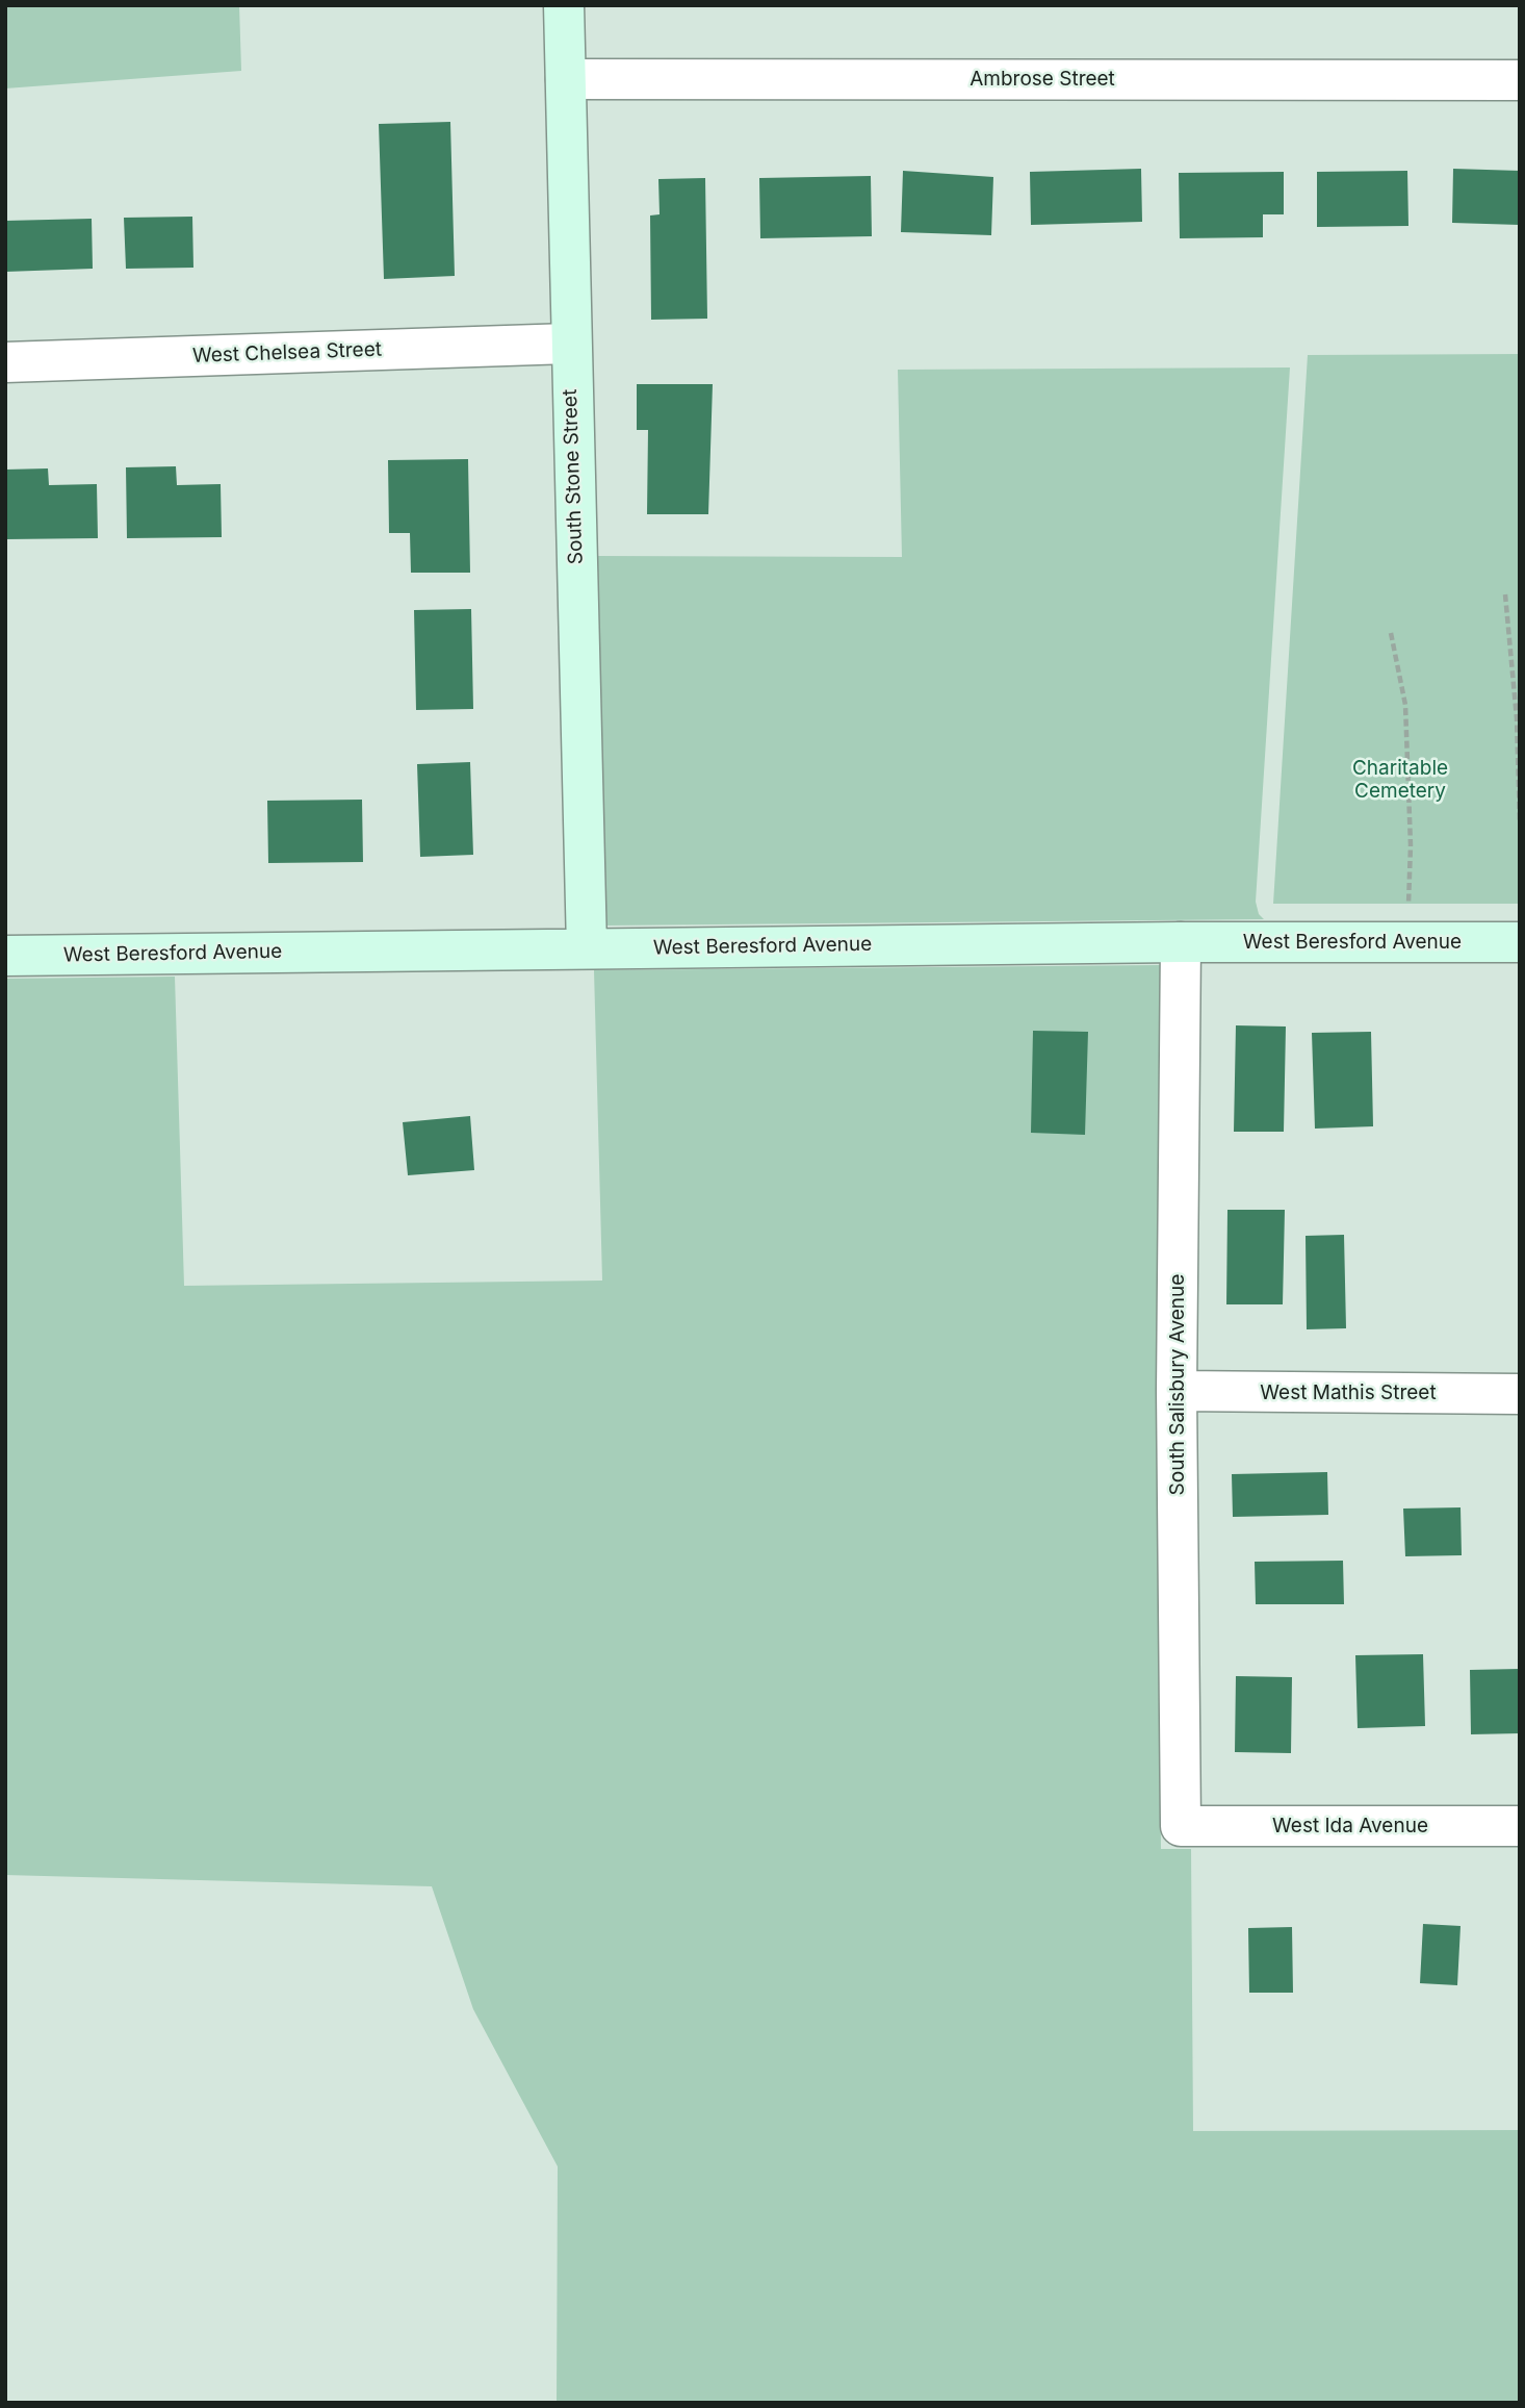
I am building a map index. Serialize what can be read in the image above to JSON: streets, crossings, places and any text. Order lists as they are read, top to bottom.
{
  "streets": {
    "street": [
      "Ambrose Street",
      "West Chelsea Street",
      "South Stone Street",
      "West Beresford Avenue",
      "South Salisbury Avenue",
      "West Mathis Street",
      "West Ida Avenue"
    ]
  },
  "crossings": [
    ["Ambrose Street", "South Stone Street"],
    ["West Chelsea Street", "South Stone Street"],
    ["South Stone Street", "West Beresford Avenue"],
    ["West Beresford Avenue", "South Salisbury Avenue"],
    ["South Salisbury Avenue", "West Mathis Street"],
    ["South Salisbury Avenue", "West Ida Avenue"]
  ],
  "parks": ["Charitable Cemetery"]
}
